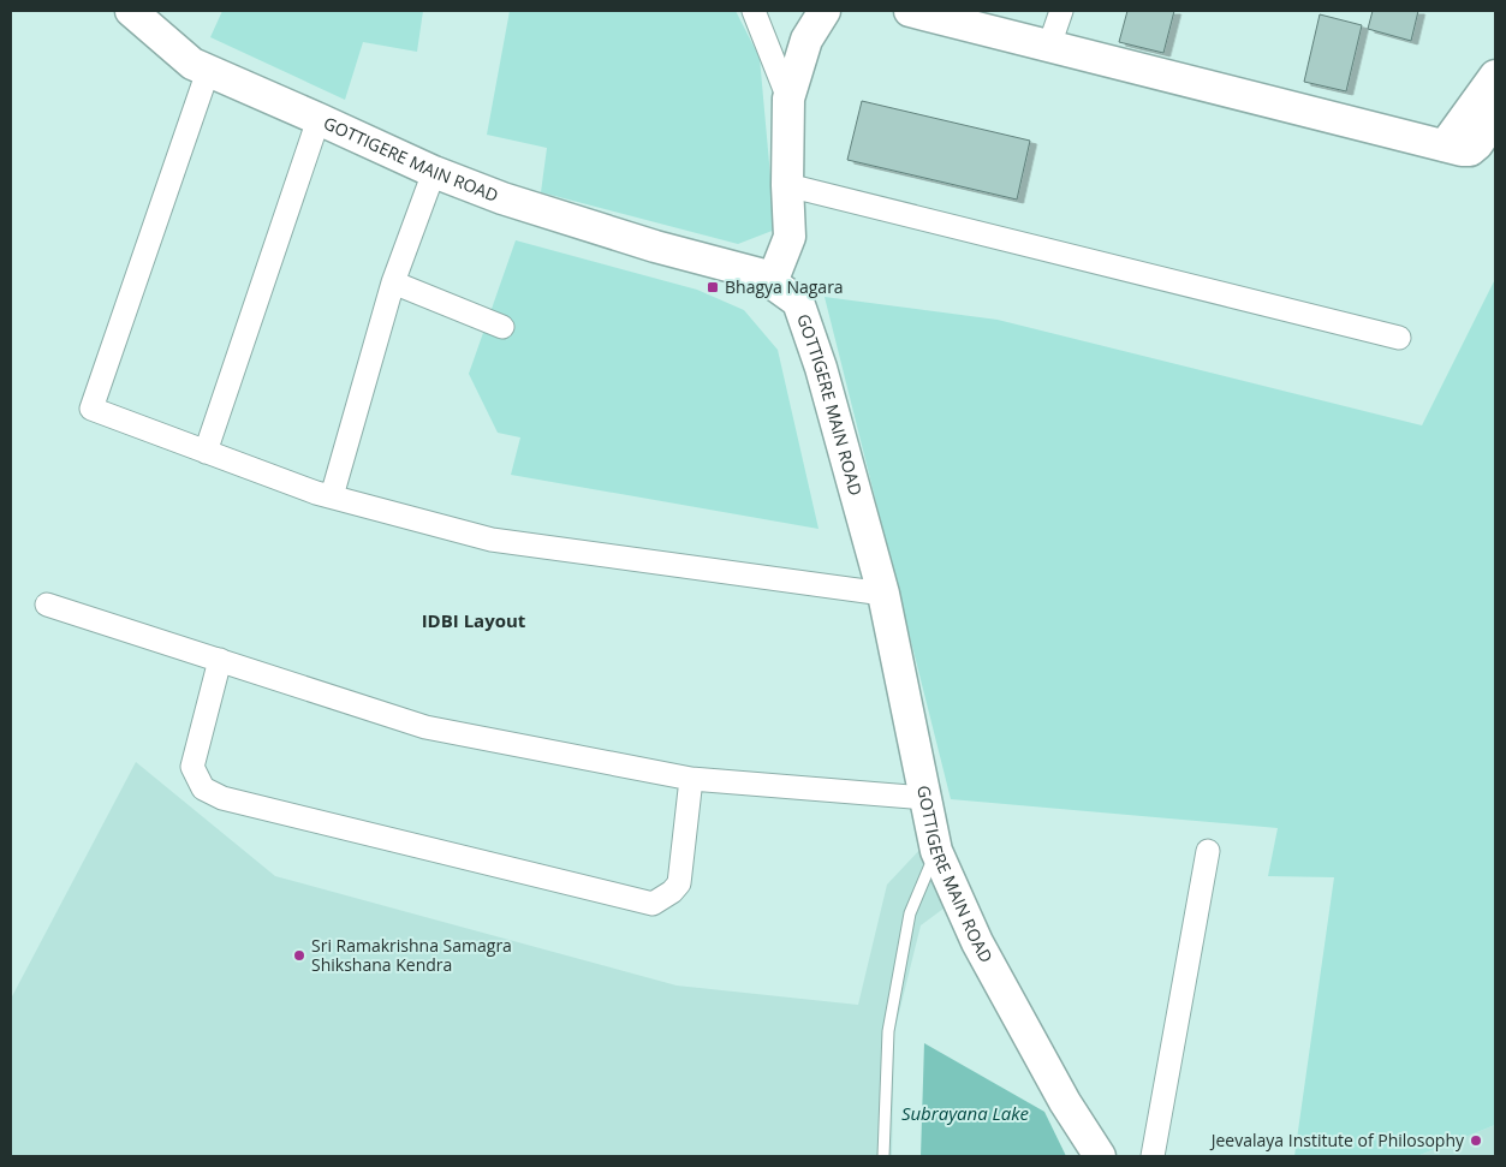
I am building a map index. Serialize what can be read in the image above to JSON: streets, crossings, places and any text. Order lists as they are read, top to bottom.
{
  "streets": {
    "street": ["GOTTIGERE MAIN ROAD"]
  },
  "districts": ["IDBI Layout"],
  "water": ["Subrayana Lake"],
  "places": {
    "transit": ["Bhagya Nagara"],
    "other": ["Sri Ramakrishna Samagra Shikshana Kendra", "Jeevalaya Institute of Philosophy"]
  }
}
